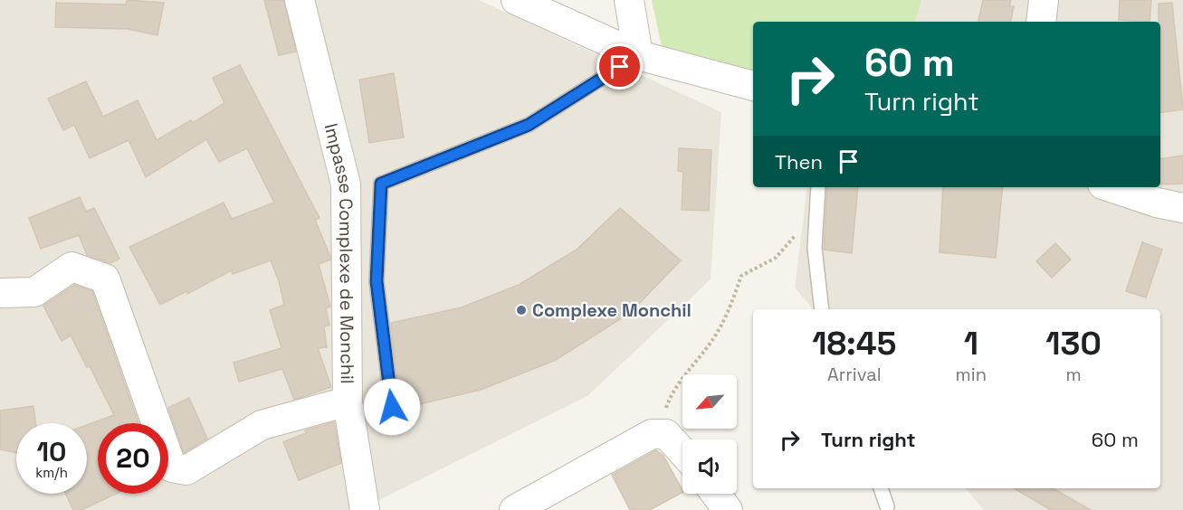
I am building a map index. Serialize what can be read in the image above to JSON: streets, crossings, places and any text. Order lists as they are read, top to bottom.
{
  "streets": {
    "street": ["Impasse Complexe de Monchil"]
  },
  "places": ["Complexe Monchil"],
  "north": "bottom left",
  "page": {
    "turn": ["60 m", "Turn right"],
    "then": "Then",
    "eta": [
      "18:45",
      "Arrival",
      "1",
      "min",
      "130",
      "m"
    ],
    "list": [
      {
        "name": "Turn right",
        "value": "60 m"
      }
    ],
    "speed": "10 km/h",
    "limit": "20"
  }
}
